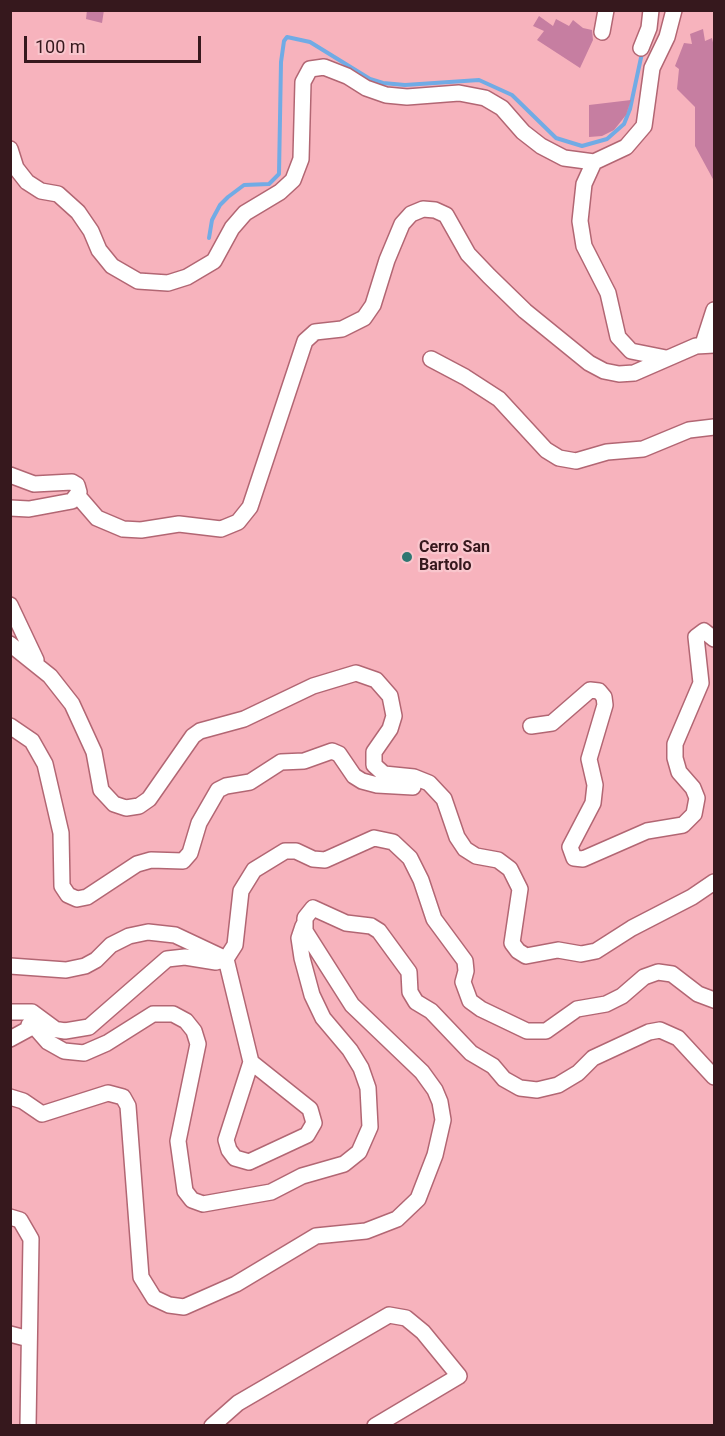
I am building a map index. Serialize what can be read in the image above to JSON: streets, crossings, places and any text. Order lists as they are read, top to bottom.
{
  "places": ["Cerro San Bartolo"],
  "scale_bar": "100 m"
}
